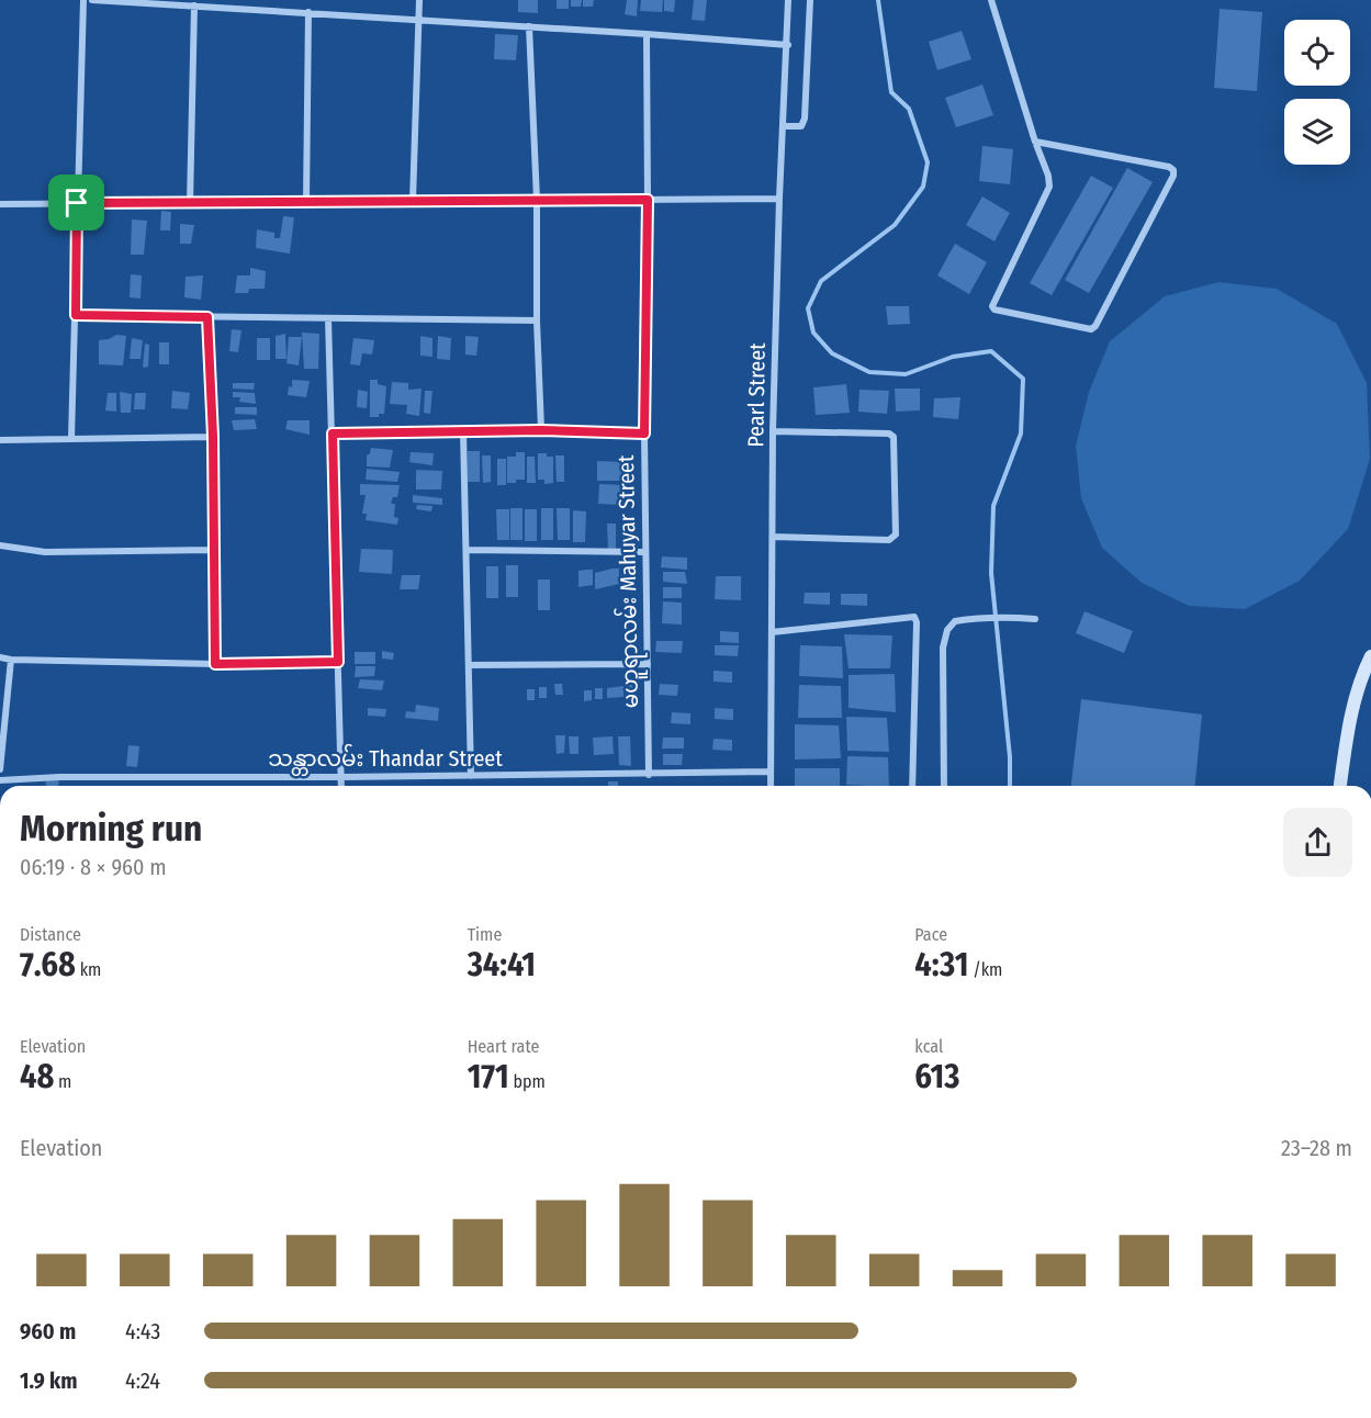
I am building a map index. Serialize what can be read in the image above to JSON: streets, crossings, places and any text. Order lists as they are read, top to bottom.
{
  "streets": {
    "street": ["Pearl Street", "မဟူရာလမ်း Mahuyar Street", "သန္တာလမ်း Thandar Street"]
  },
  "crossings": [
    ["Pearl Street", "သန္တာလမ်း Thandar Street"],
    ["မဟူရာလမ်း Mahuyar Street", "သန္တာလမ်း Thandar Street"]
  ],
  "page": {
    "heading": ["Morning run", "06:19 · 8 × 960 m"],
    "stats": [
      ["Distance", "7.68 km"],
      ["Time", "34:41"],
      ["Pace", "4:31 /km"],
      ["Elevation", "48 m"],
      ["Heart rate", "171 bpm"],
      ["kcal", "613"]
    ],
    "chart": ["Elevation", "23–28 m"],
    "list": [
      {
        "name": "960 m",
        "note": "4:43"
      },
      {
        "name": "1.9 km",
        "note": "4:24"
      }
    ]
  }
}
